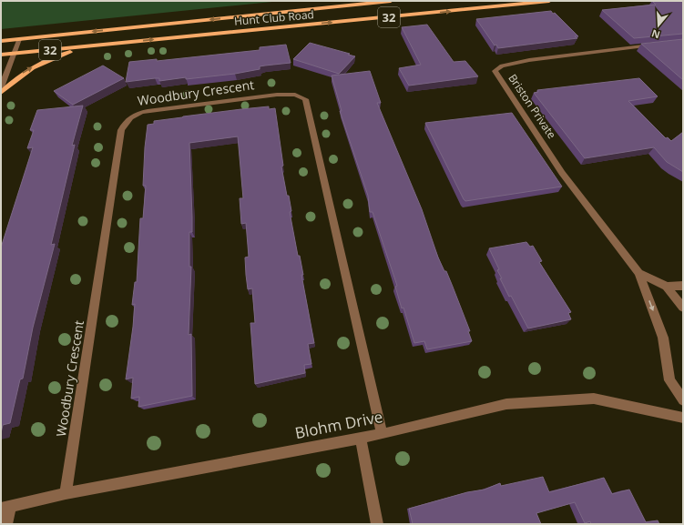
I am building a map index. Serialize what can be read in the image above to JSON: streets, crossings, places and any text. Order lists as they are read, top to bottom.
{
  "streets": {
    "main road": ["32", "Hunt Club Road"],
    "street": ["Woodbury Crescent", "Briston Private", "Blohm Drive"]
  },
  "crossings": [
    ["Woodbury Crescent", "Blohm Drive"]
  ],
  "north": "bottom"
}
